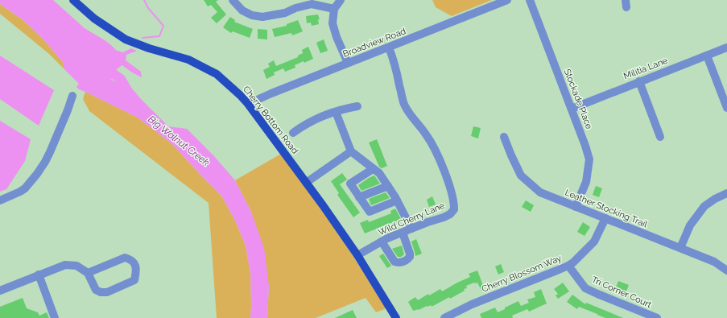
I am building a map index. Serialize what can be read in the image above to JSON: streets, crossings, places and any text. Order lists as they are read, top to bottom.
{
  "streets": {
    "main road": ["Cherry Bottom Road"],
    "street": [
      "Broadview Road",
      "Militia Lane",
      "Stockade Place",
      "Leather Stocking Trail",
      "Wild Cherry Lane",
      "Cherry Blossom Way",
      "Tri Corner Court"
    ]
  },
  "crossings": [
    ["Broadview Road", "Cherry Bottom Road"],
    ["Broadview Road", "Wild Cherry Lane"],
    ["Militia Lane", "Stockade Place"],
    ["Stockade Place", "Leather Stocking Trail"],
    ["Cherry Bottom Road", "Wild Cherry Lane"],
    ["Leather Stocking Trail", "Cherry Blossom Way"],
    ["Cherry Blossom Way", "Tri Corner Court"]
  ],
  "water": ["Big Walnut Creek"]
}
